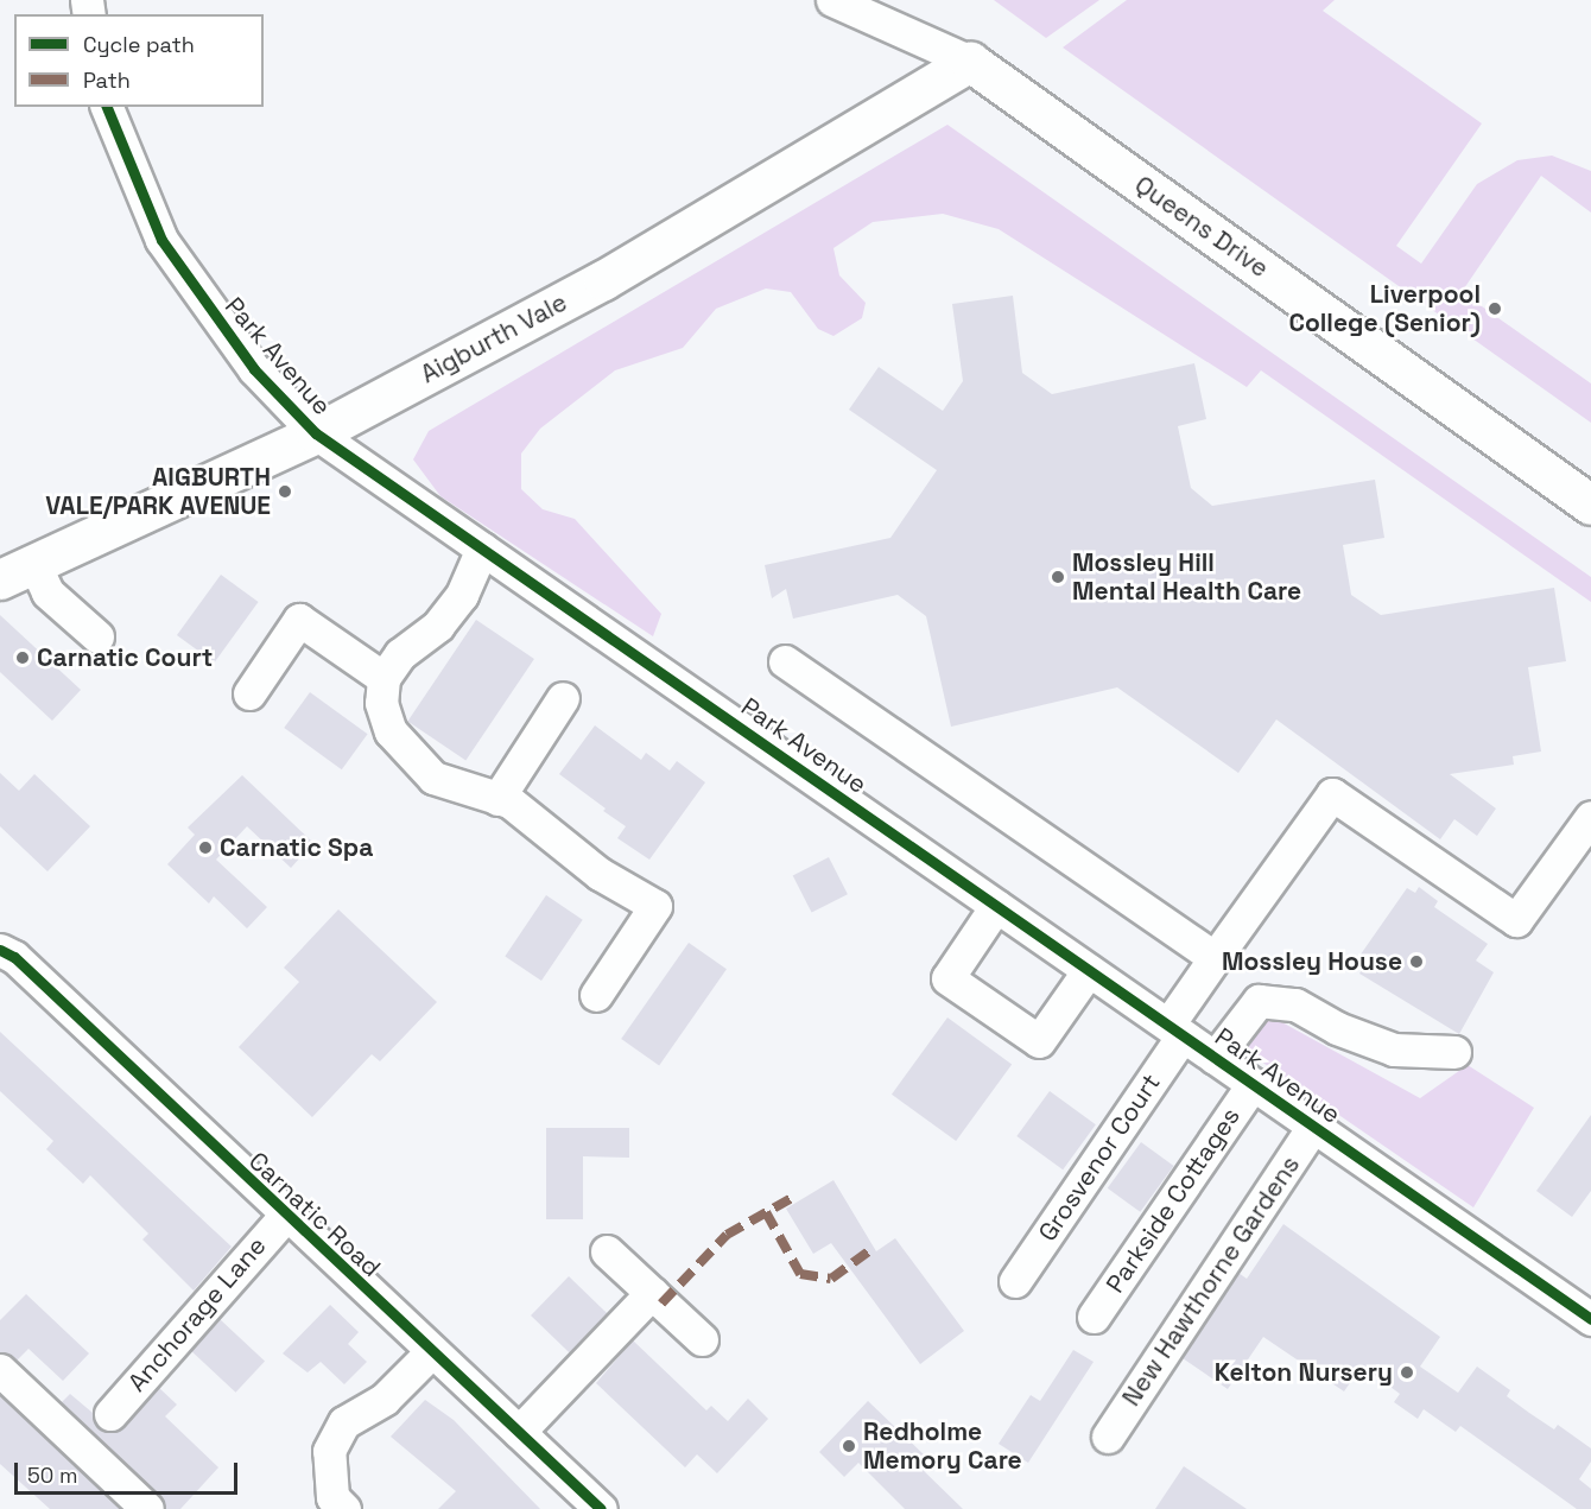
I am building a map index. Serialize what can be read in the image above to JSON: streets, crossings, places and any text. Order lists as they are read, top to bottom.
{
  "streets": {
    "main road": ["Queens Drive", "Aigburth Vale"],
    "street": [
      "Park Avenue",
      "Grosvenor Court",
      "Parkside Cottages",
      "Carnatic Road",
      "New Hawthorne Gardens",
      "Anchorage Lane"
    ]
  },
  "crossings": [
    ["Queens Drive", "Aigburth Vale"],
    ["Aigburth Vale", "Park Avenue"],
    ["Park Avenue", "Grosvenor Court"],
    ["Park Avenue", "Parkside Cottages"],
    ["Park Avenue", "New Hawthorne Gardens"],
    ["Carnatic Road", "Anchorage Lane"]
  ],
  "places": [
    "Liverpool College (Senior)",
    "AIGBURTH VALE/PARK AVENUE",
    "Mossley Hill Mental Health Care",
    "Carnatic Court",
    "Carnatic Spa",
    "Mossley House",
    "Kelton Nursery",
    "Redholme Memory Care"
  ],
  "legend": ["Cycle path", "Path"],
  "scale_bar": "50 m"
}
